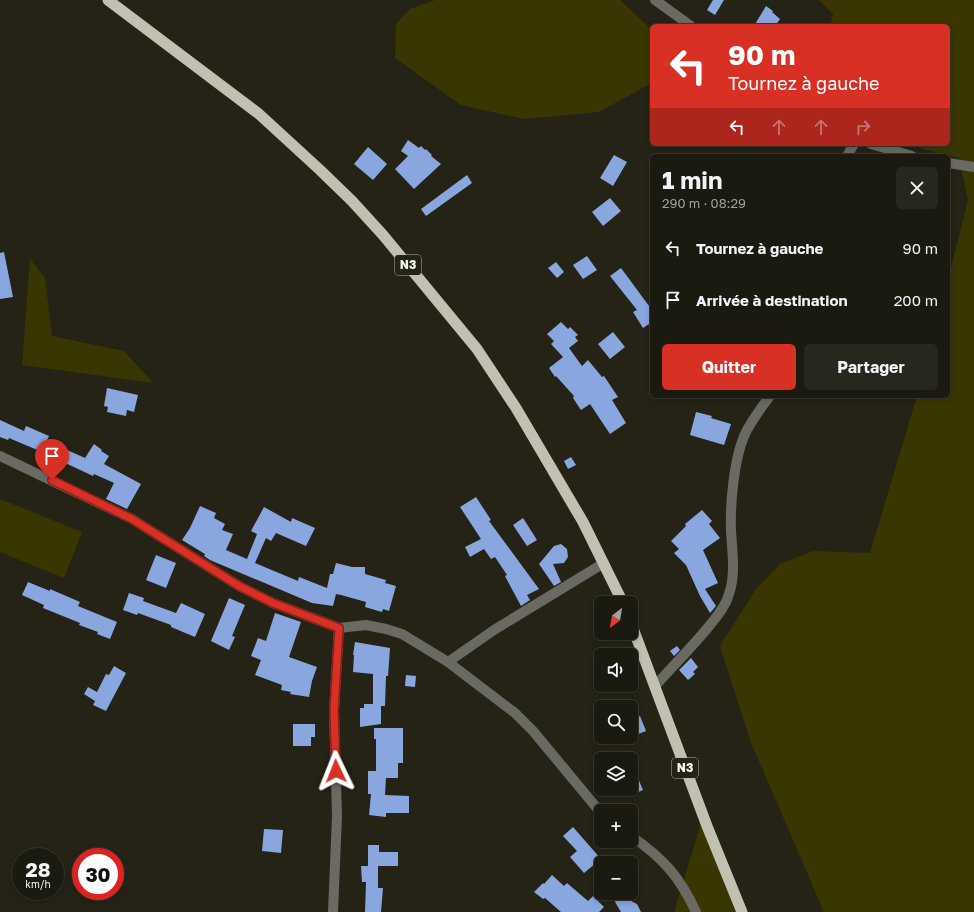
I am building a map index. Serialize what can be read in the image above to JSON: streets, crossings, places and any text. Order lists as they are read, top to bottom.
{
  "streets": {
    "highway": ["N3"]
  },
  "north": "bottom left",
  "page": {
    "turn": ["90 m", "Tournez à gauche"],
    "heading": ["1 min", "290 m · 08:29"],
    "list": [
      {
        "name": "Tournez à gauche",
        "value": "90 m"
      },
      {
        "name": "Arrivée à destination",
        "value": "200 m"
      }
    ],
    "buttons": ["Quitter", "Partager"],
    "map_buttons": ["+", "−"],
    "speed": "28 km/h",
    "limit": "30"
  }
}
